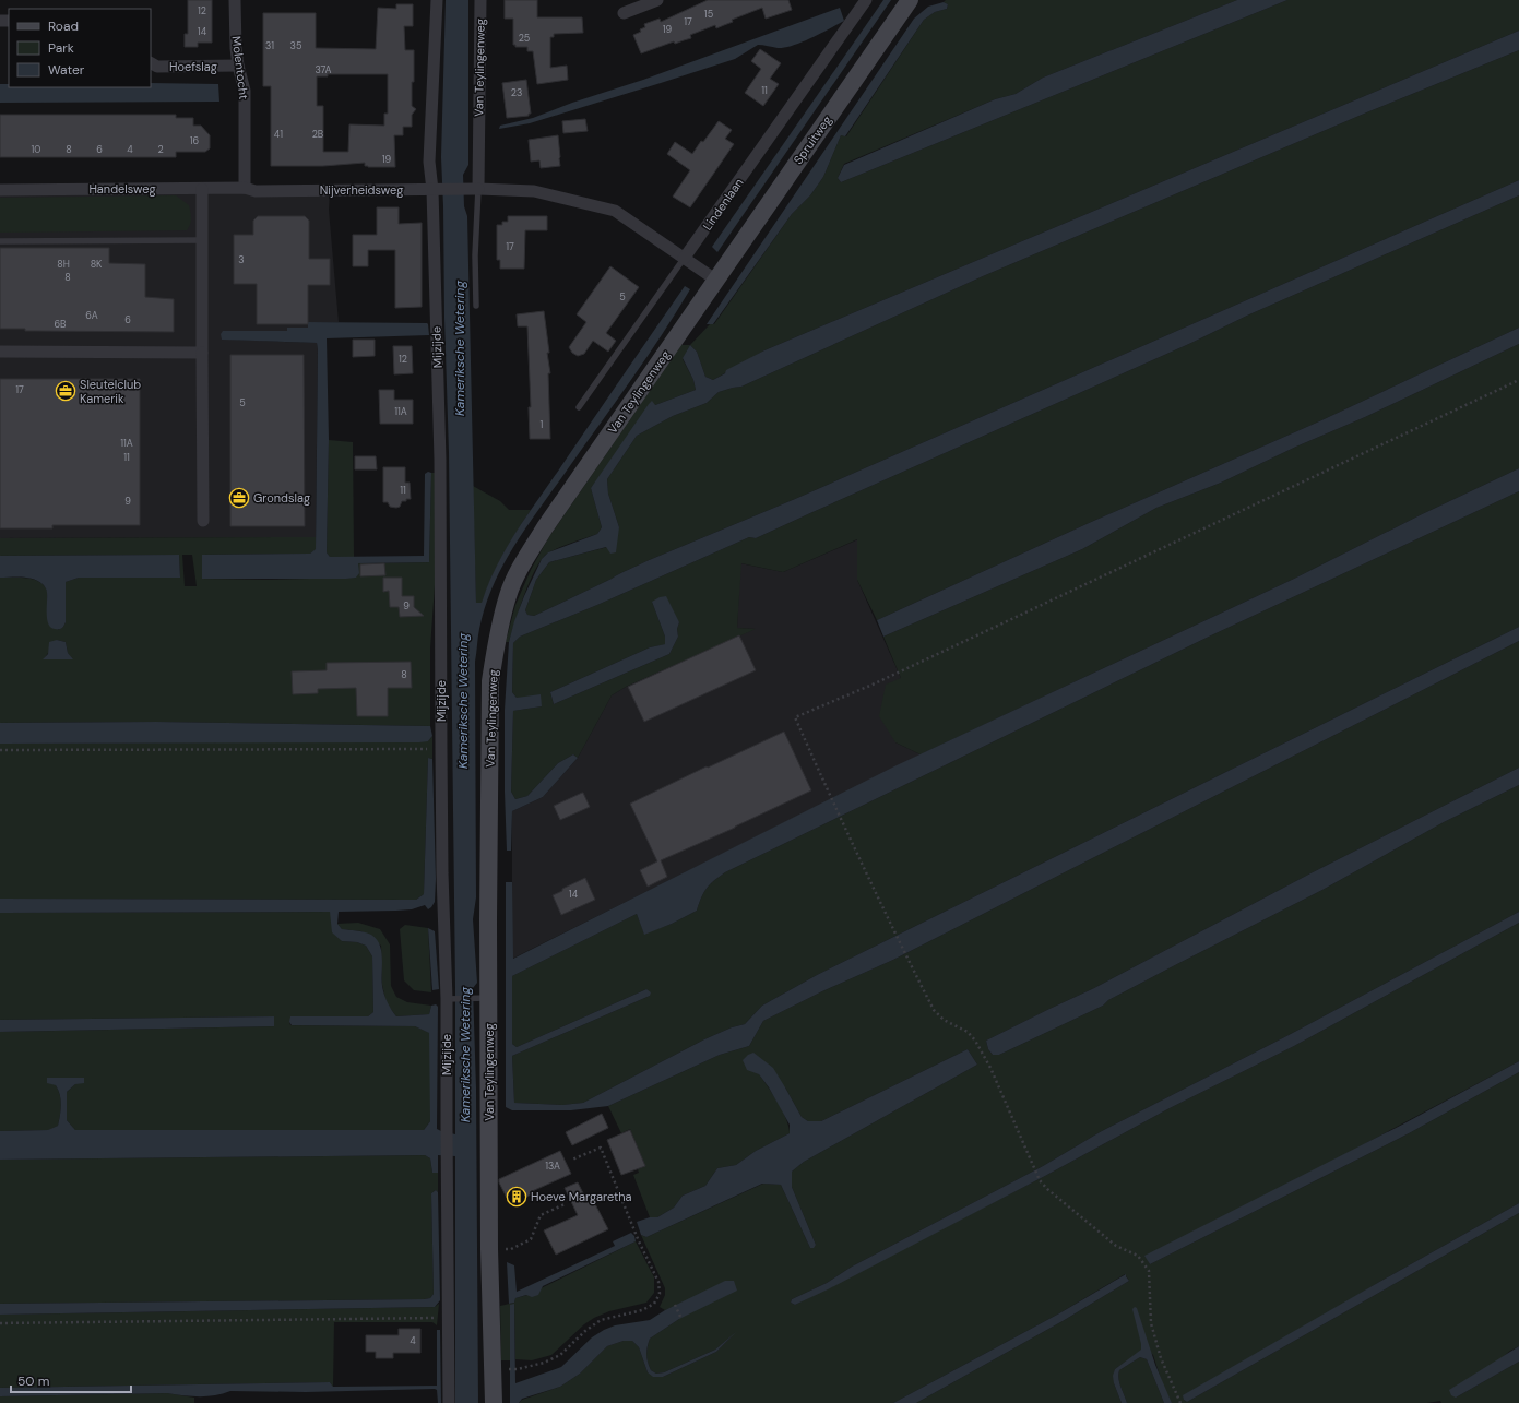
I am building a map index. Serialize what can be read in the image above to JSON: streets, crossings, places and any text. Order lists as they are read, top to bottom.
{
  "streets": {
    "main road": ["Van Teylingenweg", "Spruitweg"],
    "street": [
      "Hoefslag",
      "Molentocht",
      "Handelsweg",
      "Nijverheidsweg",
      "Lindenlaan",
      "Mijzijde"
    ]
  },
  "crossings": [
    ["Hoefslag", "Molentocht"],
    ["Molentocht", "Handelsweg"],
    ["Molentocht", "Nijverheidsweg"],
    ["Van Teylingenweg", "Spruitweg"],
    ["Van Teylingenweg", "Nijverheidsweg"],
    ["Handelsweg", "Nijverheidsweg"],
    ["Nijverheidsweg", "Mijzijde"]
  ],
  "water": ["Kameriksche Wetering"],
  "places": {
    "office": ["Sleutelclub Kamerik", "Grondslag"],
    "building": ["Hoeve Margaretha"]
  },
  "house_numbers": [
    "12",
    "15",
    "17",
    "19",
    "14",
    "25",
    "31",
    "35",
    "37A",
    "11",
    "23",
    "41",
    "2B",
    "16",
    "10",
    "8",
    "6",
    "4",
    "2",
    "19",
    "17",
    "3",
    "8H",
    "8K",
    "8",
    "5",
    "6A",
    "6",
    "6B",
    "12",
    "17",
    "5",
    "11A",
    "1",
    "11A",
    "11",
    "11",
    "9",
    "9",
    "8",
    "14",
    "13A",
    "4"
  ],
  "legend": ["Road", "Park", "Water"],
  "scale_bar": "50 m"
}
